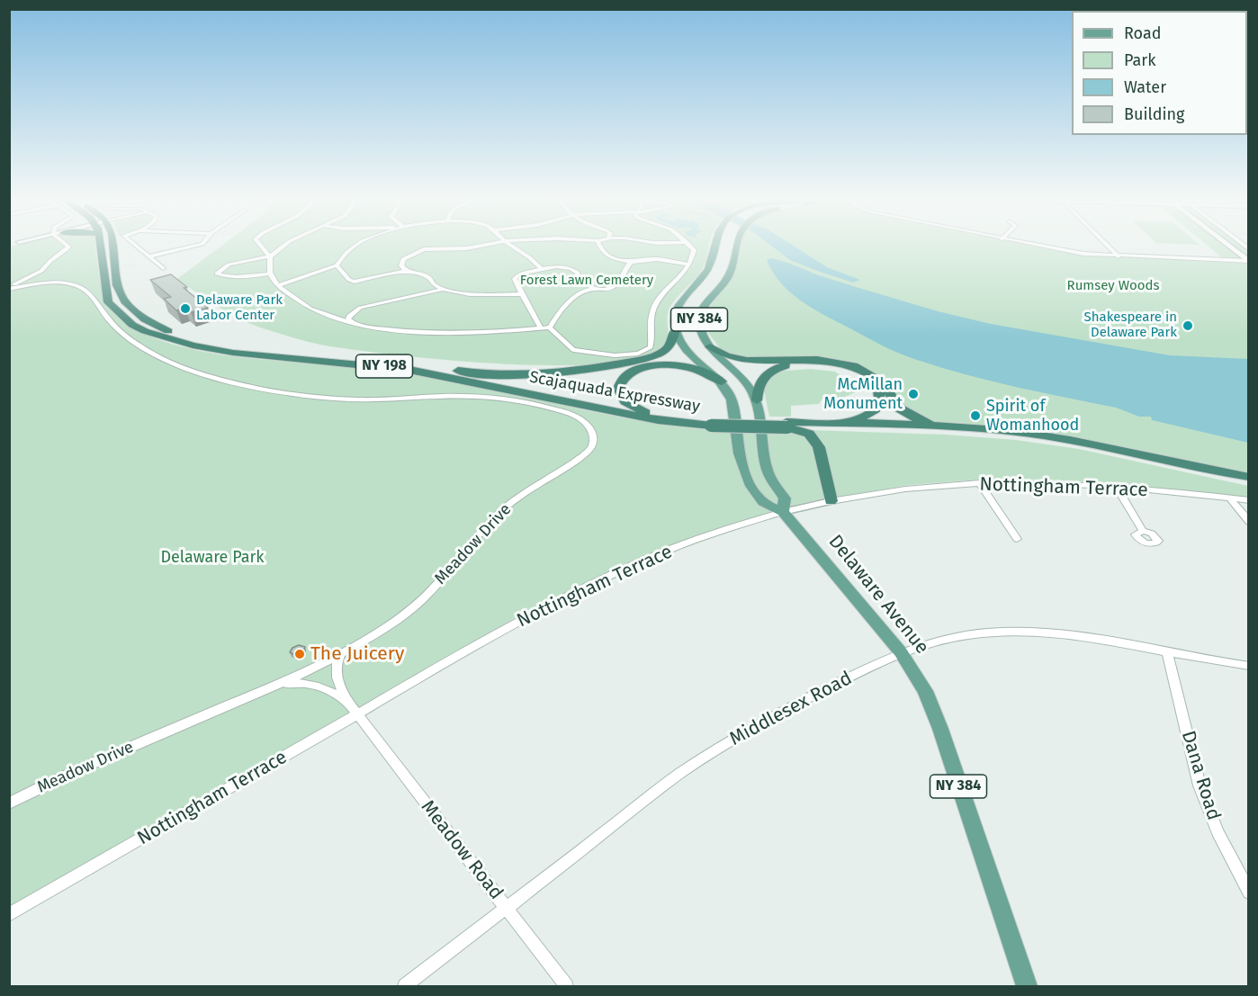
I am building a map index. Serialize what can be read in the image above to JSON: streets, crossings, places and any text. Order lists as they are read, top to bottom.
{
  "streets": {
    "highway": ["NY 198", "Scajaquada Expressway"],
    "main road": ["NY 384", "Delaware Avenue"],
    "street": [
      "Nottingham Terrace",
      "Meadow Drive",
      "Middlesex Road",
      "Dana Road",
      "Meadow Road"
    ]
  },
  "crossings": [
    ["NY 384", "Delaware Avenue"],
    ["Nottingham Terrace", "Delaware Avenue"],
    ["Nottingham Terrace", "Meadow Road"],
    ["Meadow Drive", "Meadow Road"],
    ["Delaware Avenue", "Middlesex Road"],
    ["Middlesex Road", "Dana Road"],
    ["Middlesex Road", "Meadow Road"]
  ],
  "parks": ["Forest Lawn Cemetery", "Rumsey Woods", "Delaware Park"],
  "places": [
    "Delaware Park Labor Center",
    "Shakespeare in Delaware Park",
    "McMillan Monument",
    "Spirit of Womanhood",
    "The Juicery"
  ],
  "legend": [
    "Road",
    "Park",
    "Water",
    "Building"
  ]
}
